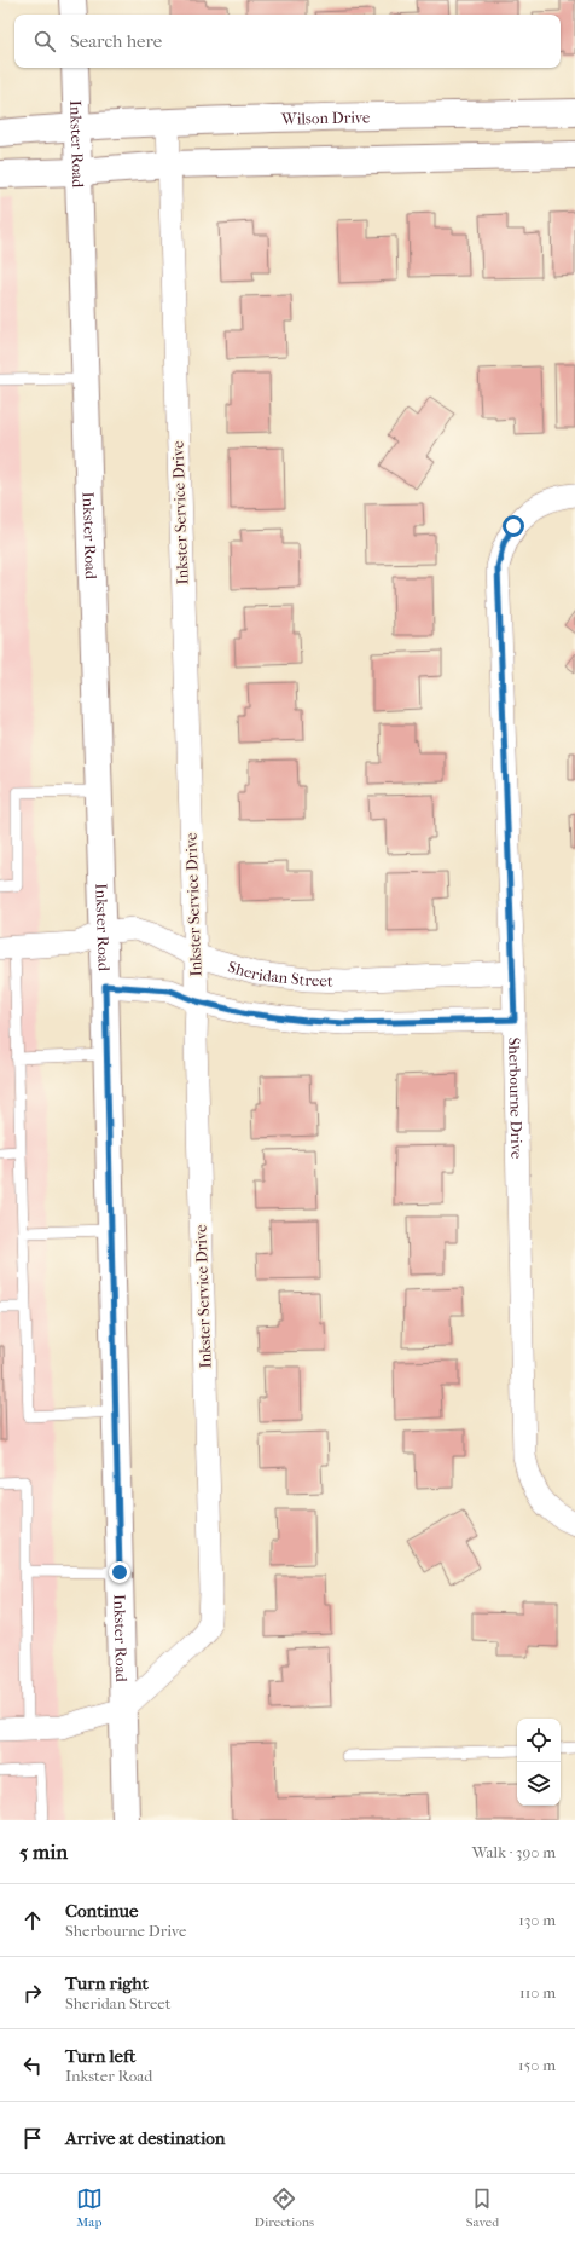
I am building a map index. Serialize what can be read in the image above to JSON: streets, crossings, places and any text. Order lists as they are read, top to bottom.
{
  "streets": {
    "main road": ["Wilson Drive", "Inkster Road"],
    "street": ["Inkster Service Drive", "Sheridan Street", "Sherbourne Drive"]
  },
  "crossings": [
    ["Wilson Drive", "Inkster Road"],
    ["Wilson Drive", "Inkster Service Drive"],
    ["Inkster Road", "Inkster Service Drive"],
    ["Inkster Road", "Sheridan Street"],
    ["Inkster Service Drive", "Sheridan Street"],
    ["Sheridan Street", "Sherbourne Drive"]
  ],
  "page": {
    "search": "Search here",
    "heading": ["5 min", "Walk · 390 m"],
    "list": [
      ["Continue", "Sherbourne Drive", "130 m"],
      ["Turn right", "Sheridan Street", "110 m"],
      ["Turn left", "Inkster Road", "150 m"],
      "Arrive at destination"
    ],
    "nav": ["Map", "Directions", "Saved"]
  }
}
